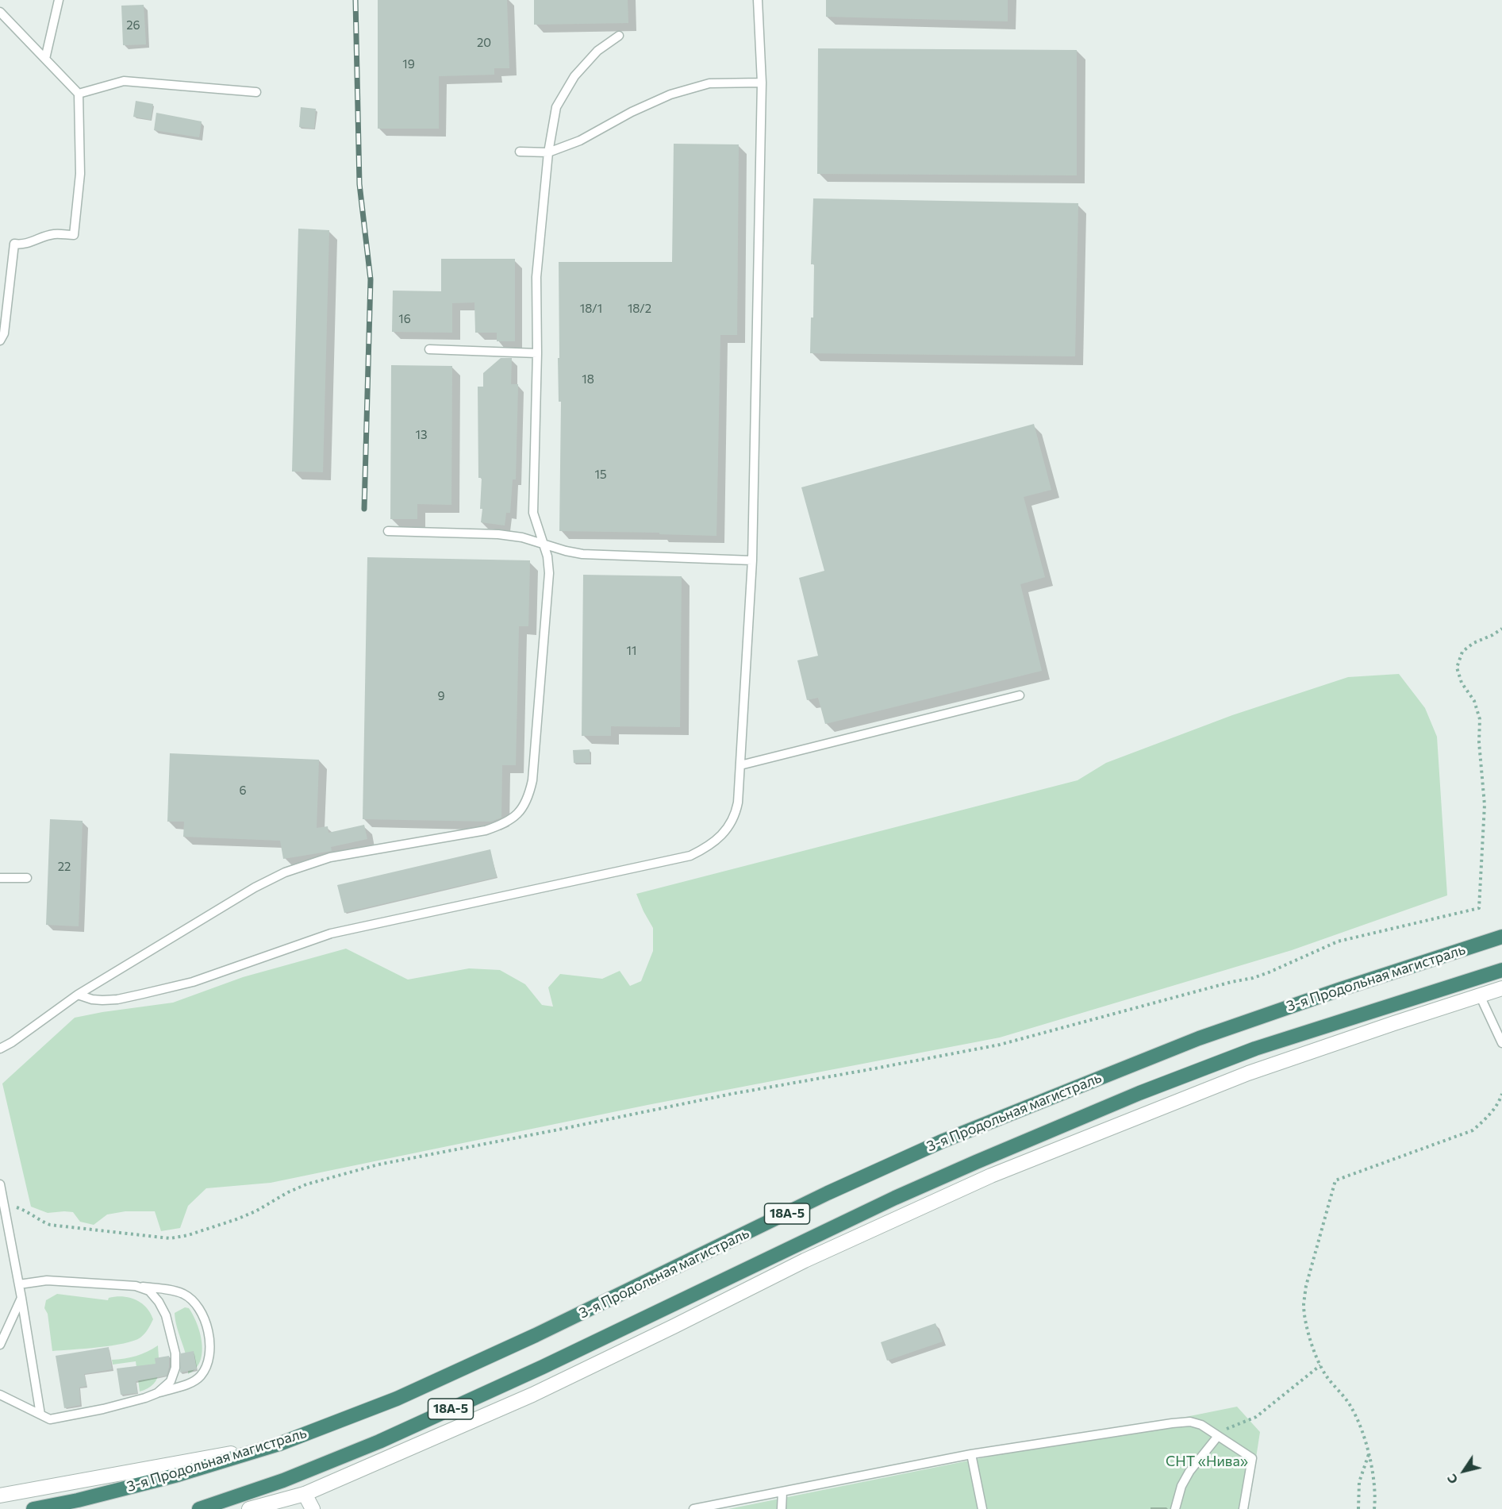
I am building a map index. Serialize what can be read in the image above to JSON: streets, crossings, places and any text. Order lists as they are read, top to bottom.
{
  "streets": {
    "highway": ["3-я Продольная магистраль", "18А-5"]
  },
  "parks": ["СНТ «Нива»"],
  "house_numbers": [
    "26",
    "20",
    "19",
    "18/1",
    "18/2",
    "16",
    "18",
    "13",
    "15",
    "11",
    "9",
    "6",
    "22"
  ],
  "north": "bottom left"
}
